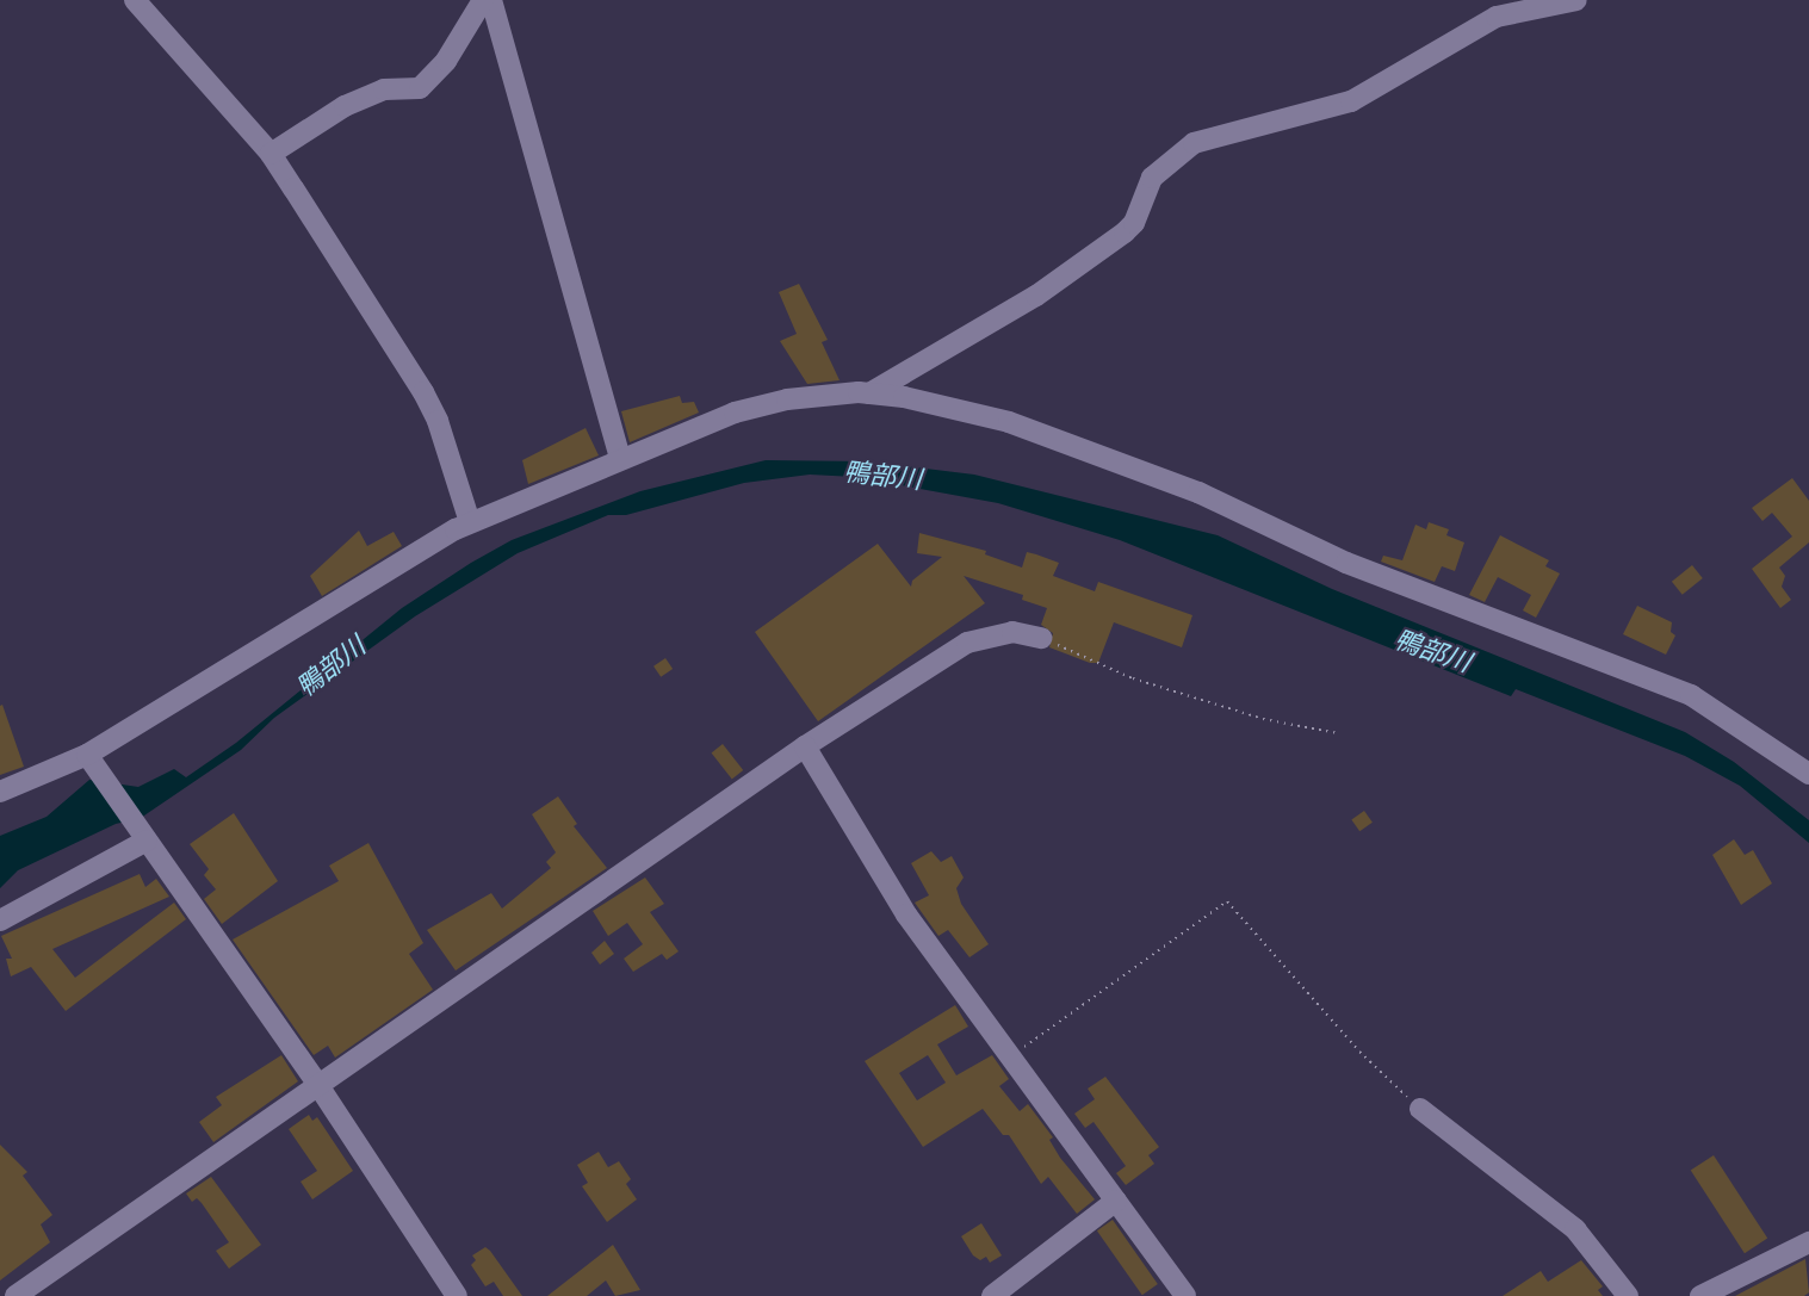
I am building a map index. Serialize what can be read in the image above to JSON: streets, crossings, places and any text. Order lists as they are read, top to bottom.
{
  "water": ["鴨部川"]
}
